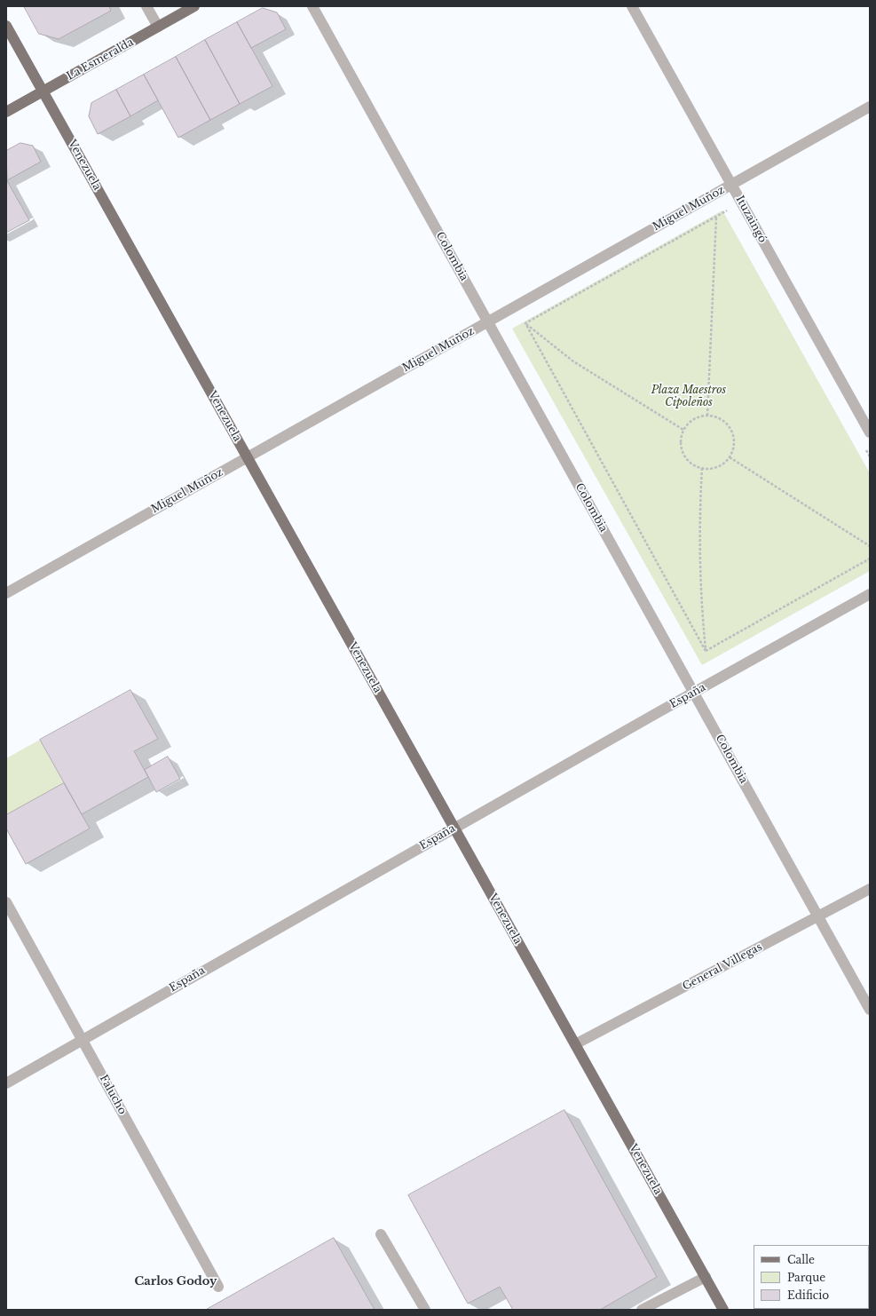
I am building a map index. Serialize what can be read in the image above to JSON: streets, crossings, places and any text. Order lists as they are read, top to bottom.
{
  "streets": {
    "main road": ["La Esmeralda", "Venezuela"],
    "street": [
      "Miguel Muñoz",
      "Ituzaingó",
      "Colombia",
      "España",
      "General Villegas",
      "Falucho"
    ]
  },
  "crossings": [
    ["La Esmeralda", "Venezuela"],
    ["Venezuela", "Miguel Muñoz"],
    ["Venezuela", "España"],
    ["Venezuela", "General Villegas"],
    ["Miguel Muñoz", "Ituzaingó"],
    ["Miguel Muñoz", "Colombia"],
    ["Colombia", "España"],
    ["Colombia", "General Villegas"],
    ["España", "Falucho"]
  ],
  "districts": ["Carlos Godoy"],
  "parks": ["Plaza Maestros Cipoleños"],
  "legend": ["Calle", "Parque", "Edificio"]
}
